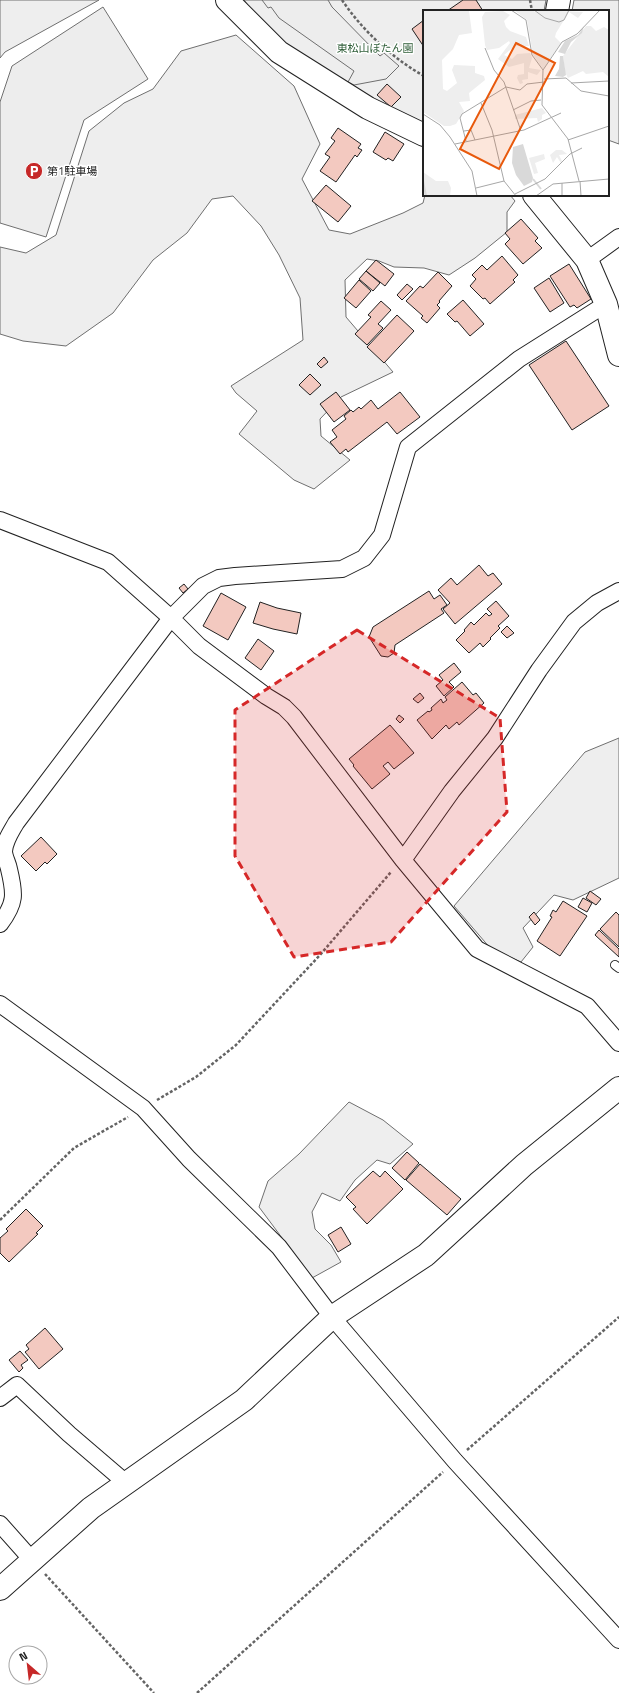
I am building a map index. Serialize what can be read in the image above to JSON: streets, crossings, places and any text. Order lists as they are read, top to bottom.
{
  "parks": ["東松山ぼたん園"],
  "places": {
    "parking": ["第1駐車場"]
  },
  "north": "top left"
}
